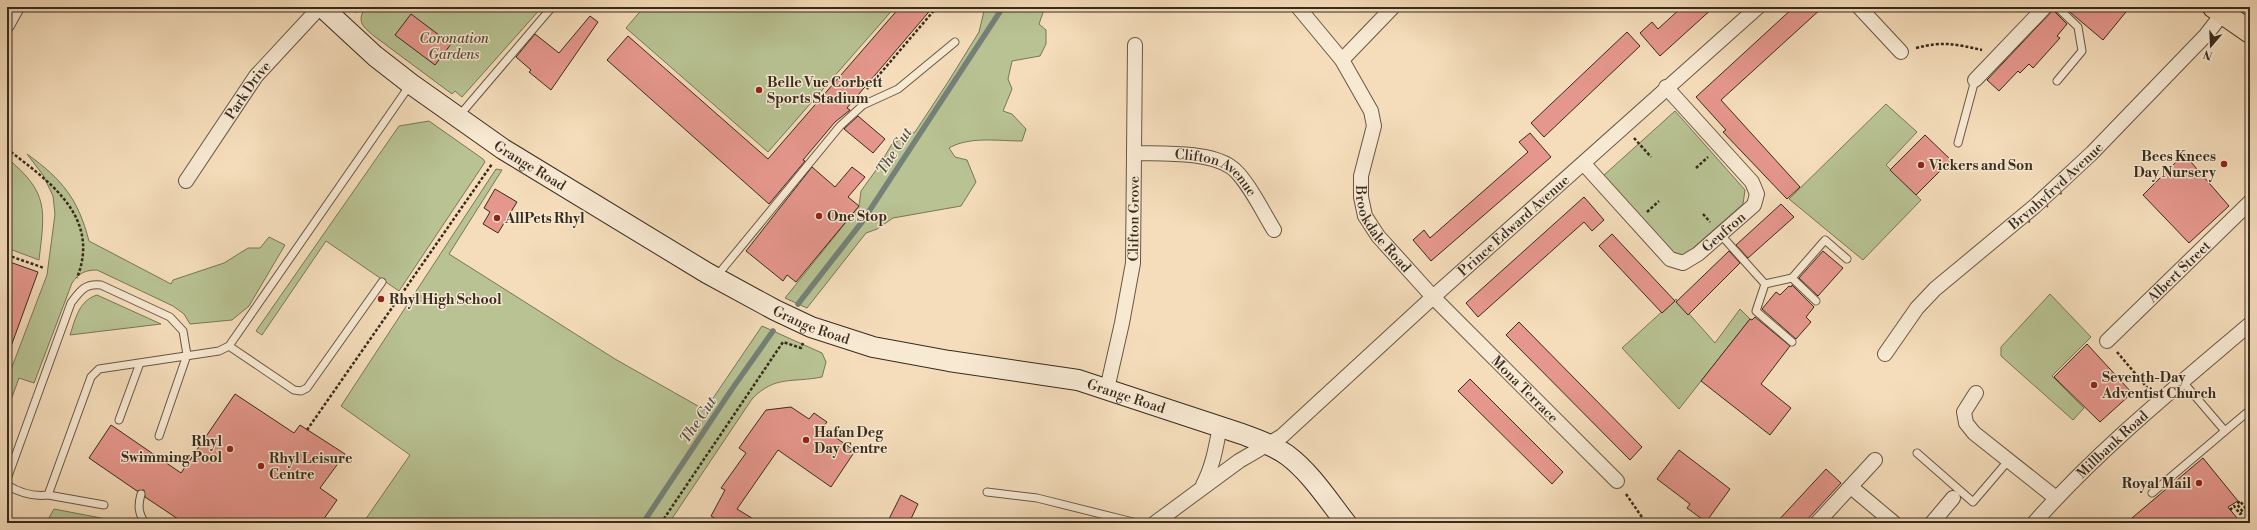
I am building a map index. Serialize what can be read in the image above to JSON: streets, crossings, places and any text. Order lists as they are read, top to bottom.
{
  "streets": {
    "main road": ["Grange Road"],
    "street": [
      "Park Drive",
      "Clifton Avenue",
      "Brynhyfryd Avenue",
      "Clifton Grove",
      "Prince Edward Avenue",
      "Brookdale Road",
      "Geufron",
      "Albert Street",
      "Mona Terrace",
      "Millbank Road"
    ]
  },
  "crossings": [
    ["Park Drive", "Grange Road"],
    ["Grange Road", "Clifton Grove"],
    ["Grange Road", "Prince Edward Avenue"],
    ["Clifton Avenue", "Clifton Grove"],
    ["Prince Edward Avenue", "Brookdale Road"],
    ["Prince Edward Avenue", "Geufron"],
    ["Prince Edward Avenue", "Mona Terrace"],
    ["Brookdale Road", "Mona Terrace"]
  ],
  "water": ["The Cut"],
  "parks": ["Coronation Gardens"],
  "places": [
    "Belle Vue Corbett Sports Stadium",
    "Bees Knees Day Nursery",
    "Vickers and Son",
    "One Stop",
    "AllPets Rhyl",
    "Rhyl High School",
    "Seventh-Day Adventist Church",
    "Hafan Deg Day Centre",
    "Rhyl Swimming Pool",
    "Rhyl Leisure Centre",
    "Royal Mail"
  ],
  "north": "bottom"
}
